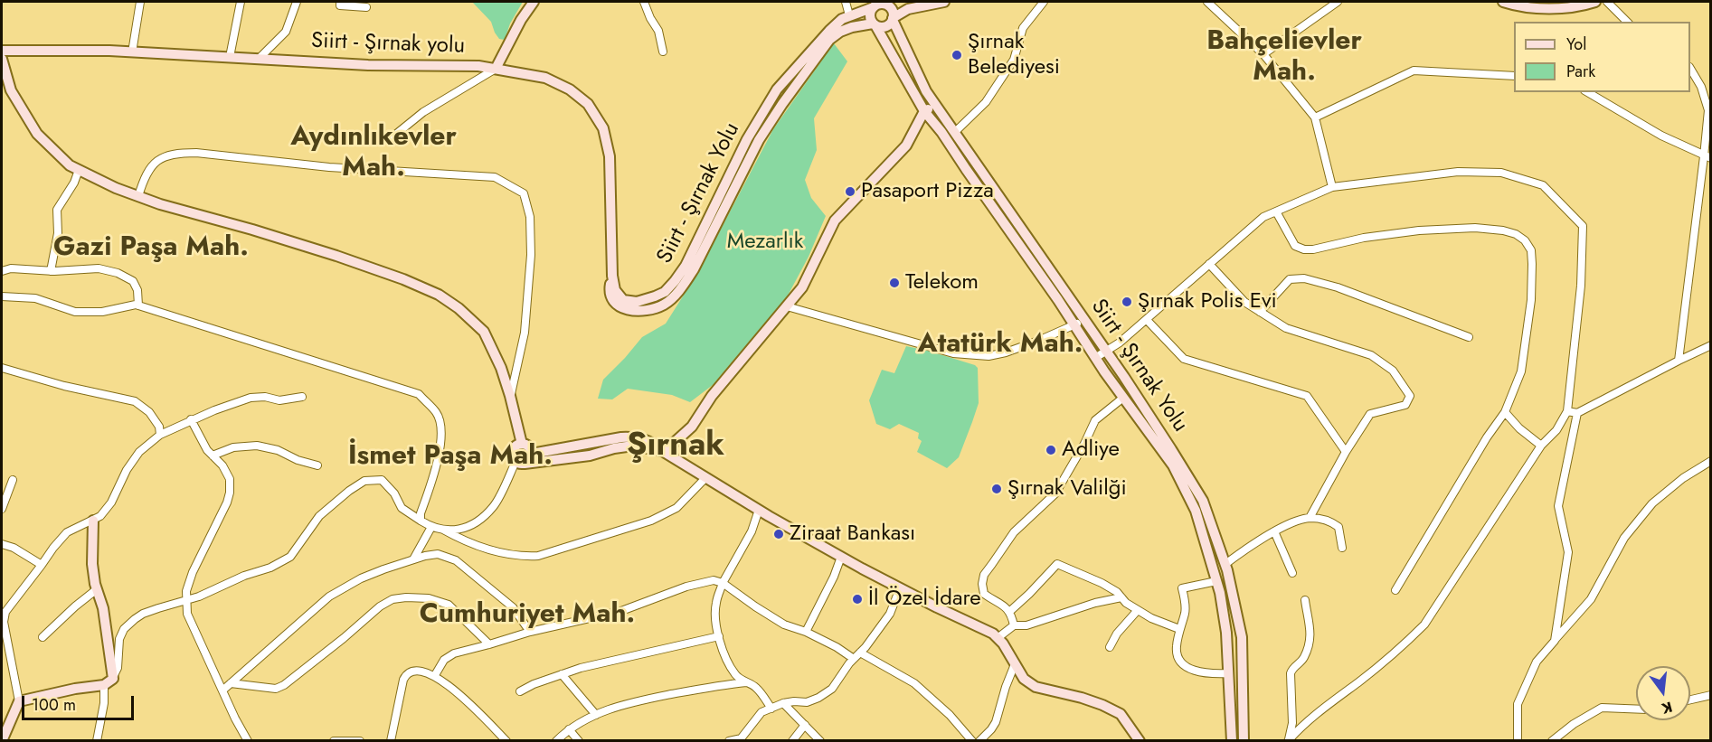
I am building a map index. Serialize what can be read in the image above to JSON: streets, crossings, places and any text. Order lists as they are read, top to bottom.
{
  "streets": {
    "street": ["Siirt - Şırnak yolu", "Siirt - Şırnak Yolu"]
  },
  "crossings": [
    ["Siirt - Şırnak yolu", "Siirt - Şırnak Yolu"]
  ],
  "districts": [
    "Bahçelievler Mah.",
    "Aydınlıkevler Mah.",
    "Gazi Paşa Mah.",
    "Atatürk Mah.",
    "Şırnak",
    "İsmet Paşa Mah.",
    "Cumhuriyet Mah."
  ],
  "parks": ["Mezarlık"],
  "places": [
    "Şırnak Belediyesi",
    "Pasaport Pizza",
    "Telekom",
    "Şırnak Polis Evi",
    "Adliye",
    "Şırnak Valilği",
    "Ziraat Bankası",
    "İl Özel İdare"
  ],
  "legend": ["Yol", "Park"],
  "scale_bar": "100 m",
  "north": "bottom"
}
